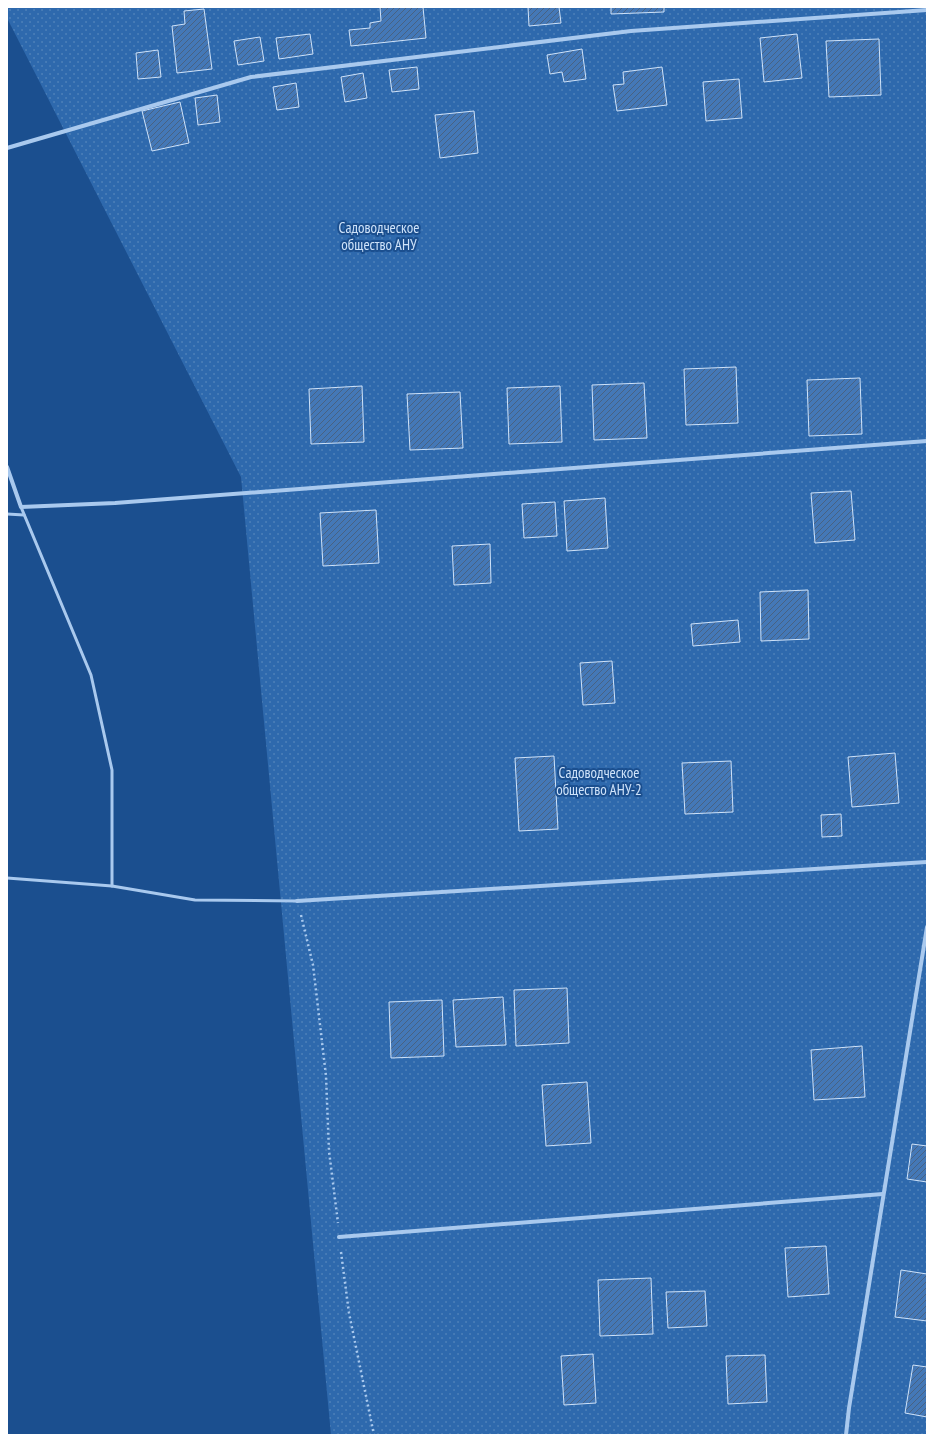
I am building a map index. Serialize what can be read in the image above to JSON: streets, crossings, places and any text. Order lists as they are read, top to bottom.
{
  "parks": ["Садоводческое общество АНУ", "Садоводческое общество АНУ-2"]
}
